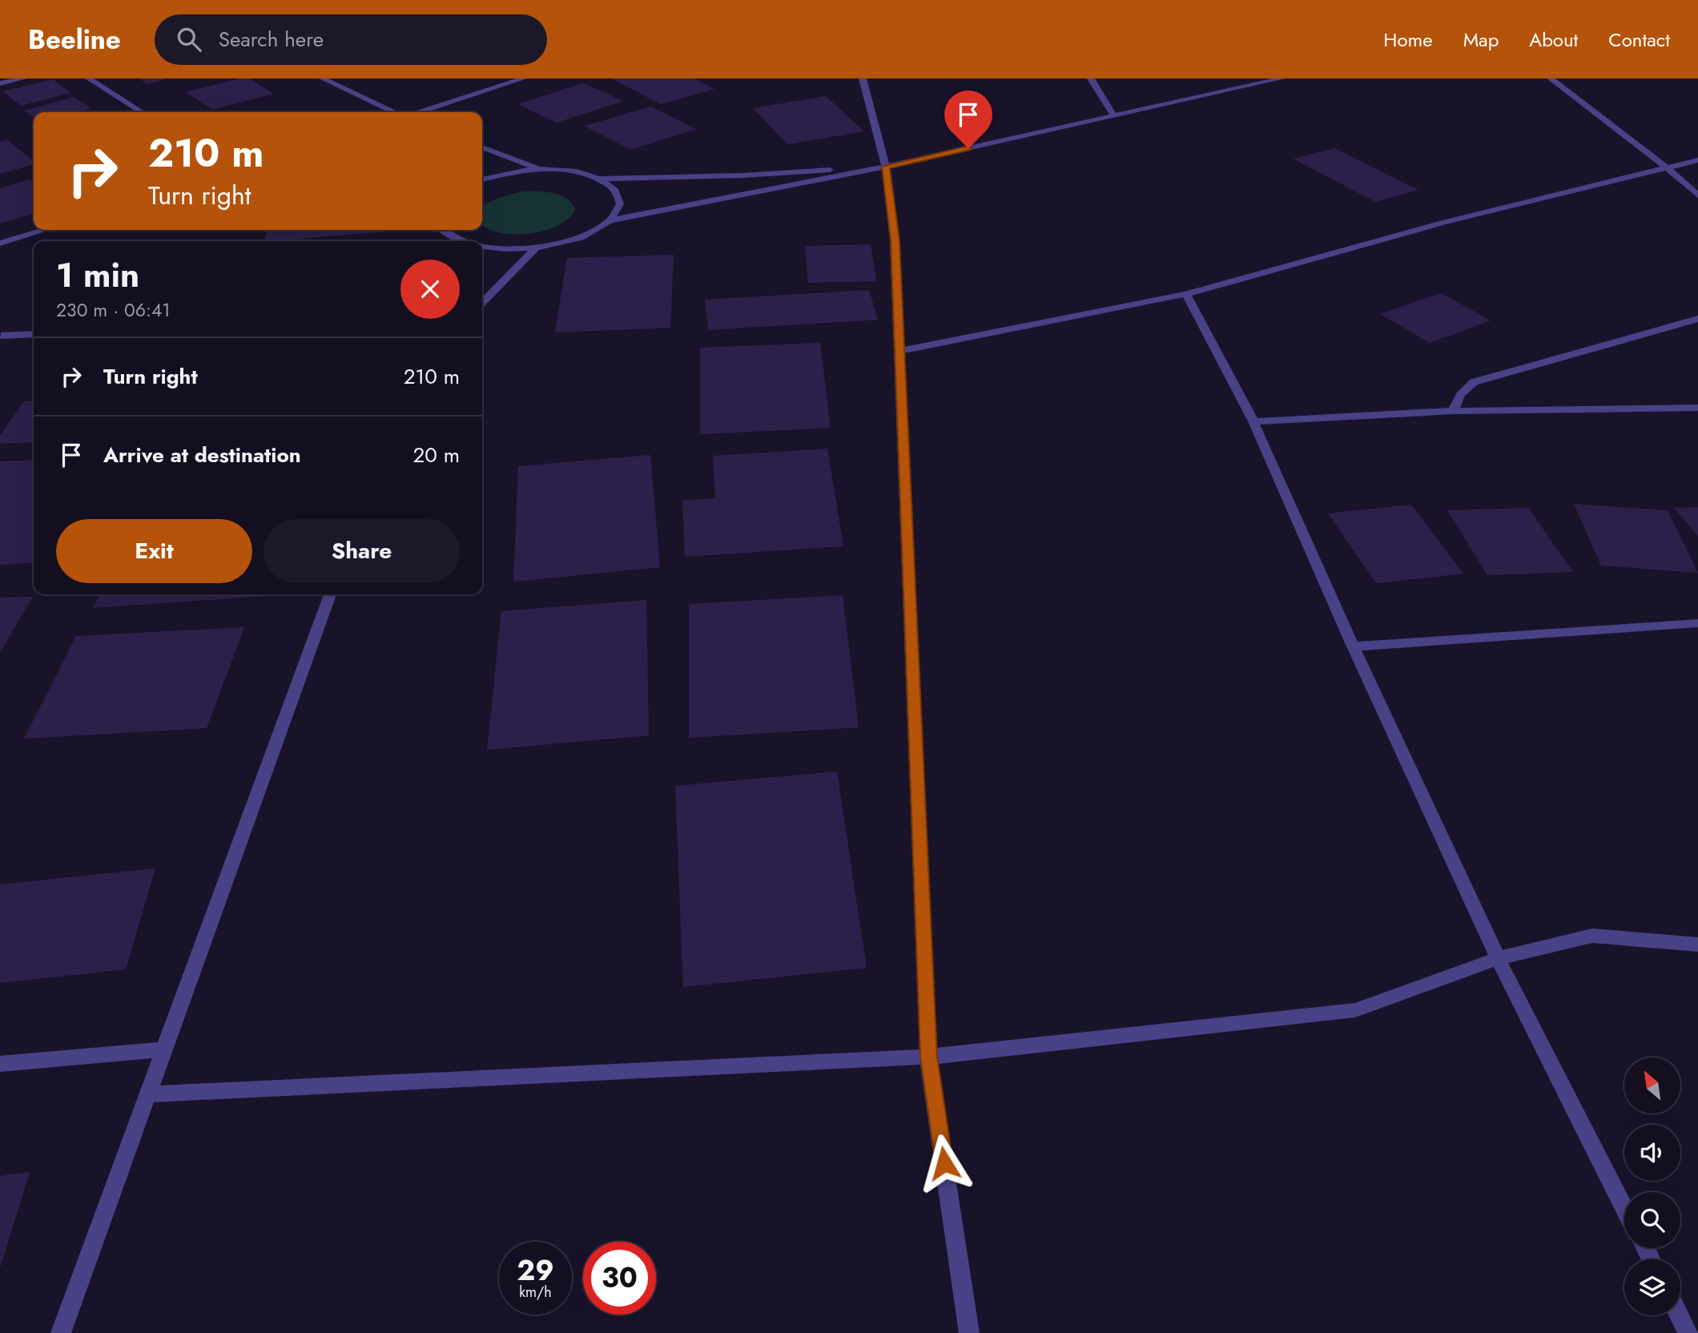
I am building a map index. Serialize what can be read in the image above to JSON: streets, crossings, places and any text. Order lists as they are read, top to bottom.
{
  "north": "top left",
  "page": {
    "header": "Beeline",
    "search": "Search here",
    "nav": [
      "Home",
      "Map",
      "About",
      "Contact"
    ],
    "turn": ["210 m", "Turn right"],
    "heading": ["1 min", "230 m · 06:41"],
    "list": [
      {
        "name": "Turn right",
        "value": "210 m"
      },
      {
        "name": "Arrive at destination",
        "value": "20 m"
      }
    ],
    "buttons": ["Exit", "Share"],
    "speed": "29 km/h",
    "limit": "30"
  }
}
